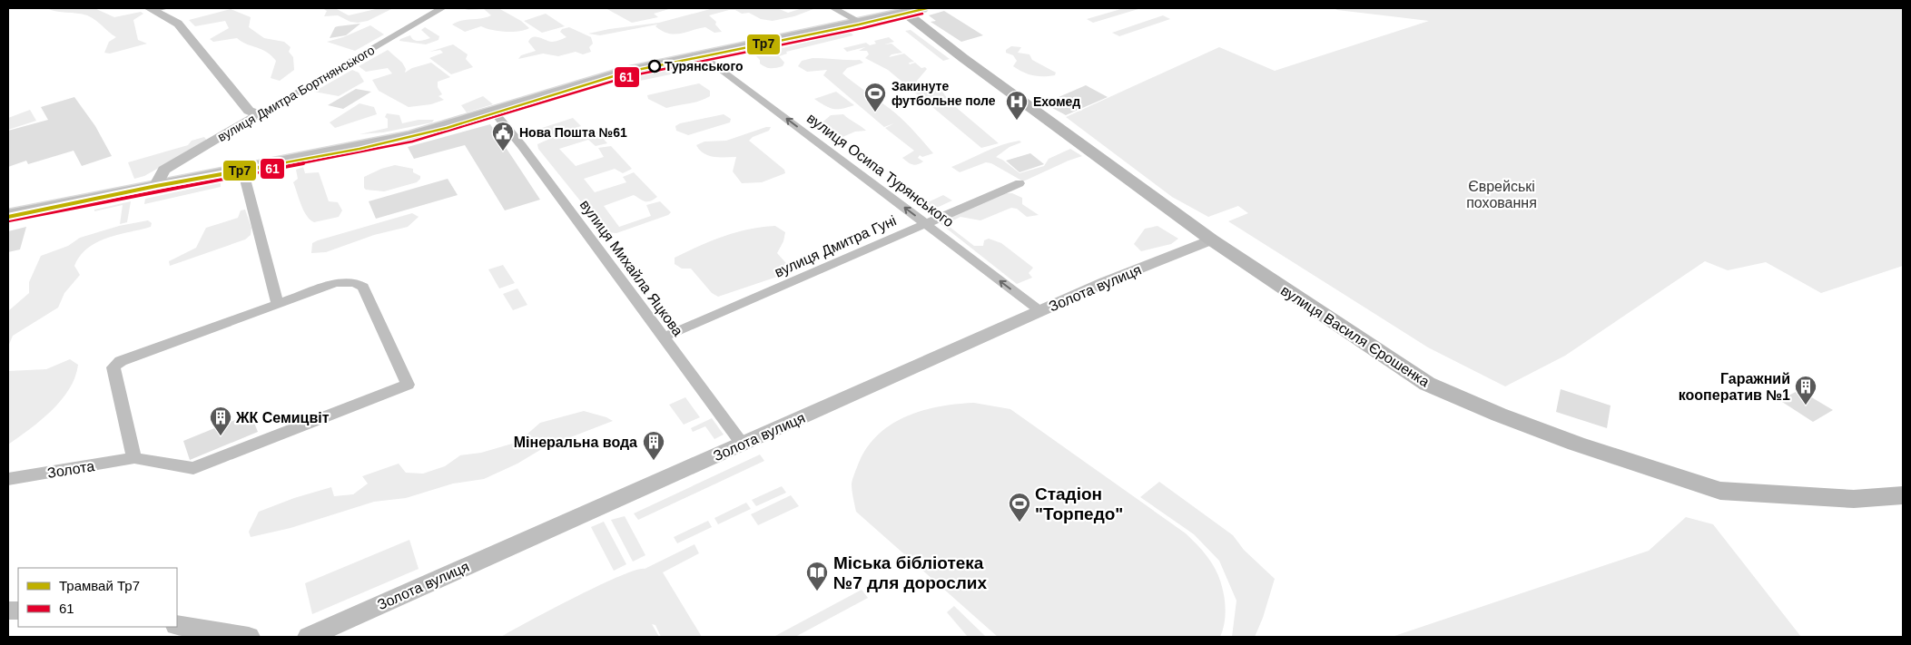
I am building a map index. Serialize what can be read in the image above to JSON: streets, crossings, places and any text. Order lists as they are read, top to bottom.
{
  "streets": {
    "main road": ["вулиця Василя Єрошенка"],
    "street": [
      "вулиця Дмитра Бортнянського",
      "вулиця Осипа Турянського",
      "вулиця Дмитра Гуні",
      "вулиця Михайла Яцкова",
      "Золота вулиця",
      "Золота"
    ]
  },
  "crossings": [
    ["вулиця Осипа Турянського", "вулиця Дмитра Гуні"],
    ["вулиця Осипа Турянського", "Золота вулиця"],
    ["вулиця Дмитра Гуні", "вулиця Михайла Яцкова"],
    ["вулиця Михайла Яцкова", "Золота вулиця"],
    ["Золота вулиця", "вулиця Василя Єрошенка"]
  ],
  "one_way": ["вулиця Осипа Турянського"],
  "parks": ["Єврейські поховання"],
  "places": {
    "other": ["Турянського"],
    "sports": ["Закинуте футбольне поле", "Стадіон \"Торпедо\""],
    "hospital": ["Ехомед"],
    "public building": ["Нова Пошта №61"],
    "building": ["Гаражний кооператив №1", "ЖК Семицвіт", "Мінеральна вода"],
    "library": ["Міська бібліотека №7 для дорослих"]
  },
  "lines": ["tram line Тр7", "transit line 61"],
  "legend": ["Трамвай Тр7", "61"]
}
